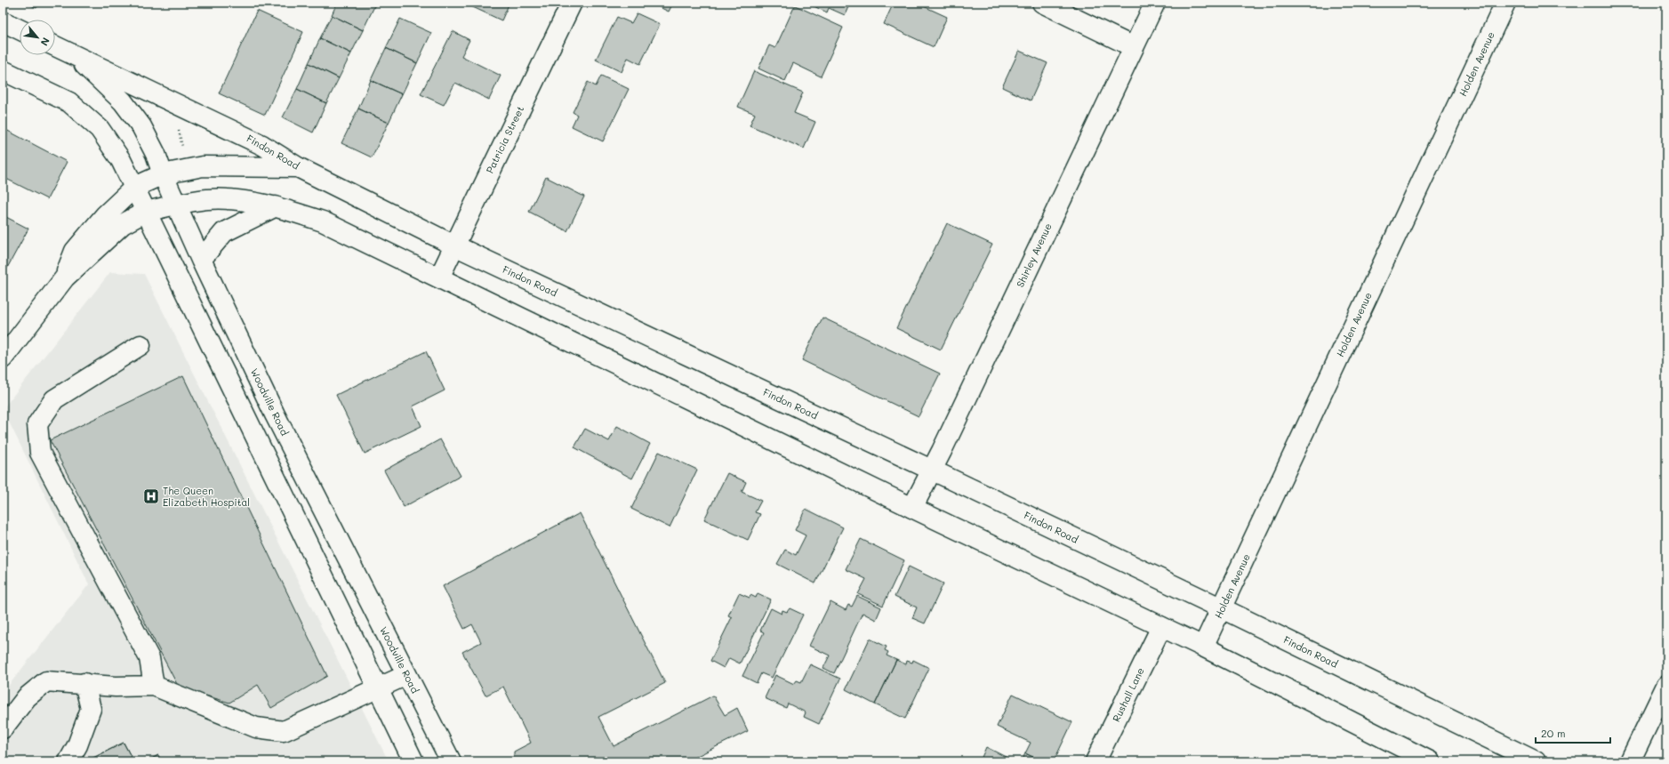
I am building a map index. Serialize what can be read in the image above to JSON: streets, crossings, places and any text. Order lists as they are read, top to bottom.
{
  "streets": {
    "main road": [
      "Holden Avenue",
      "Patricia Street",
      "Findon Road",
      "Shirley Avenue",
      "Woodville Road",
      "Rushall Lane"
    ]
  },
  "crossings": [
    ["Holden Avenue", "Findon Road"],
    ["Patricia Street", "Findon Road"],
    ["Findon Road", "Shirley Avenue"],
    ["Findon Road", "Woodville Road"]
  ],
  "places": {
    "hospital": ["The Queen Elizabeth Hospital"]
  },
  "scale_bar": "20 m",
  "north": "bottom right"
}
